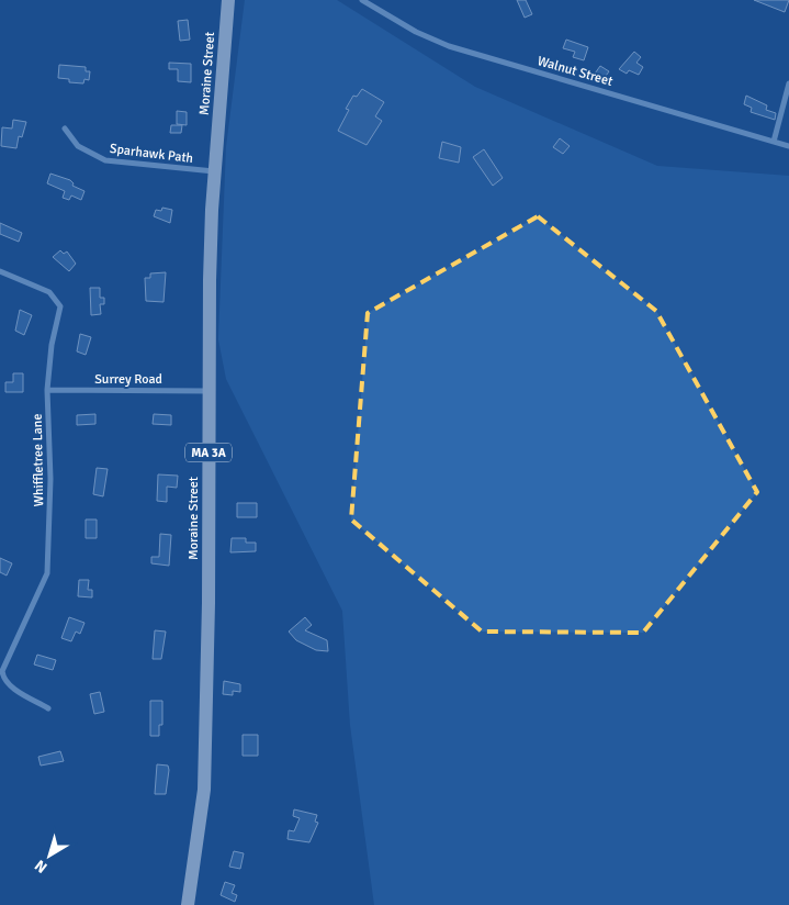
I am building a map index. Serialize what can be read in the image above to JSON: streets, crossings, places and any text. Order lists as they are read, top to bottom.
{
  "streets": {
    "main road": ["Moraine Street", "MA 3A"],
    "street": [
      "Walnut Street",
      "Sparhawk Path",
      "Surrey Road",
      "Whiffletree Lane"
    ]
  },
  "crossings": [
    ["Moraine Street", "Sparhawk Path"],
    ["Moraine Street", "Surrey Road"],
    ["Surrey Road", "Whiffletree Lane"]
  ],
  "north": "bottom left"
}
